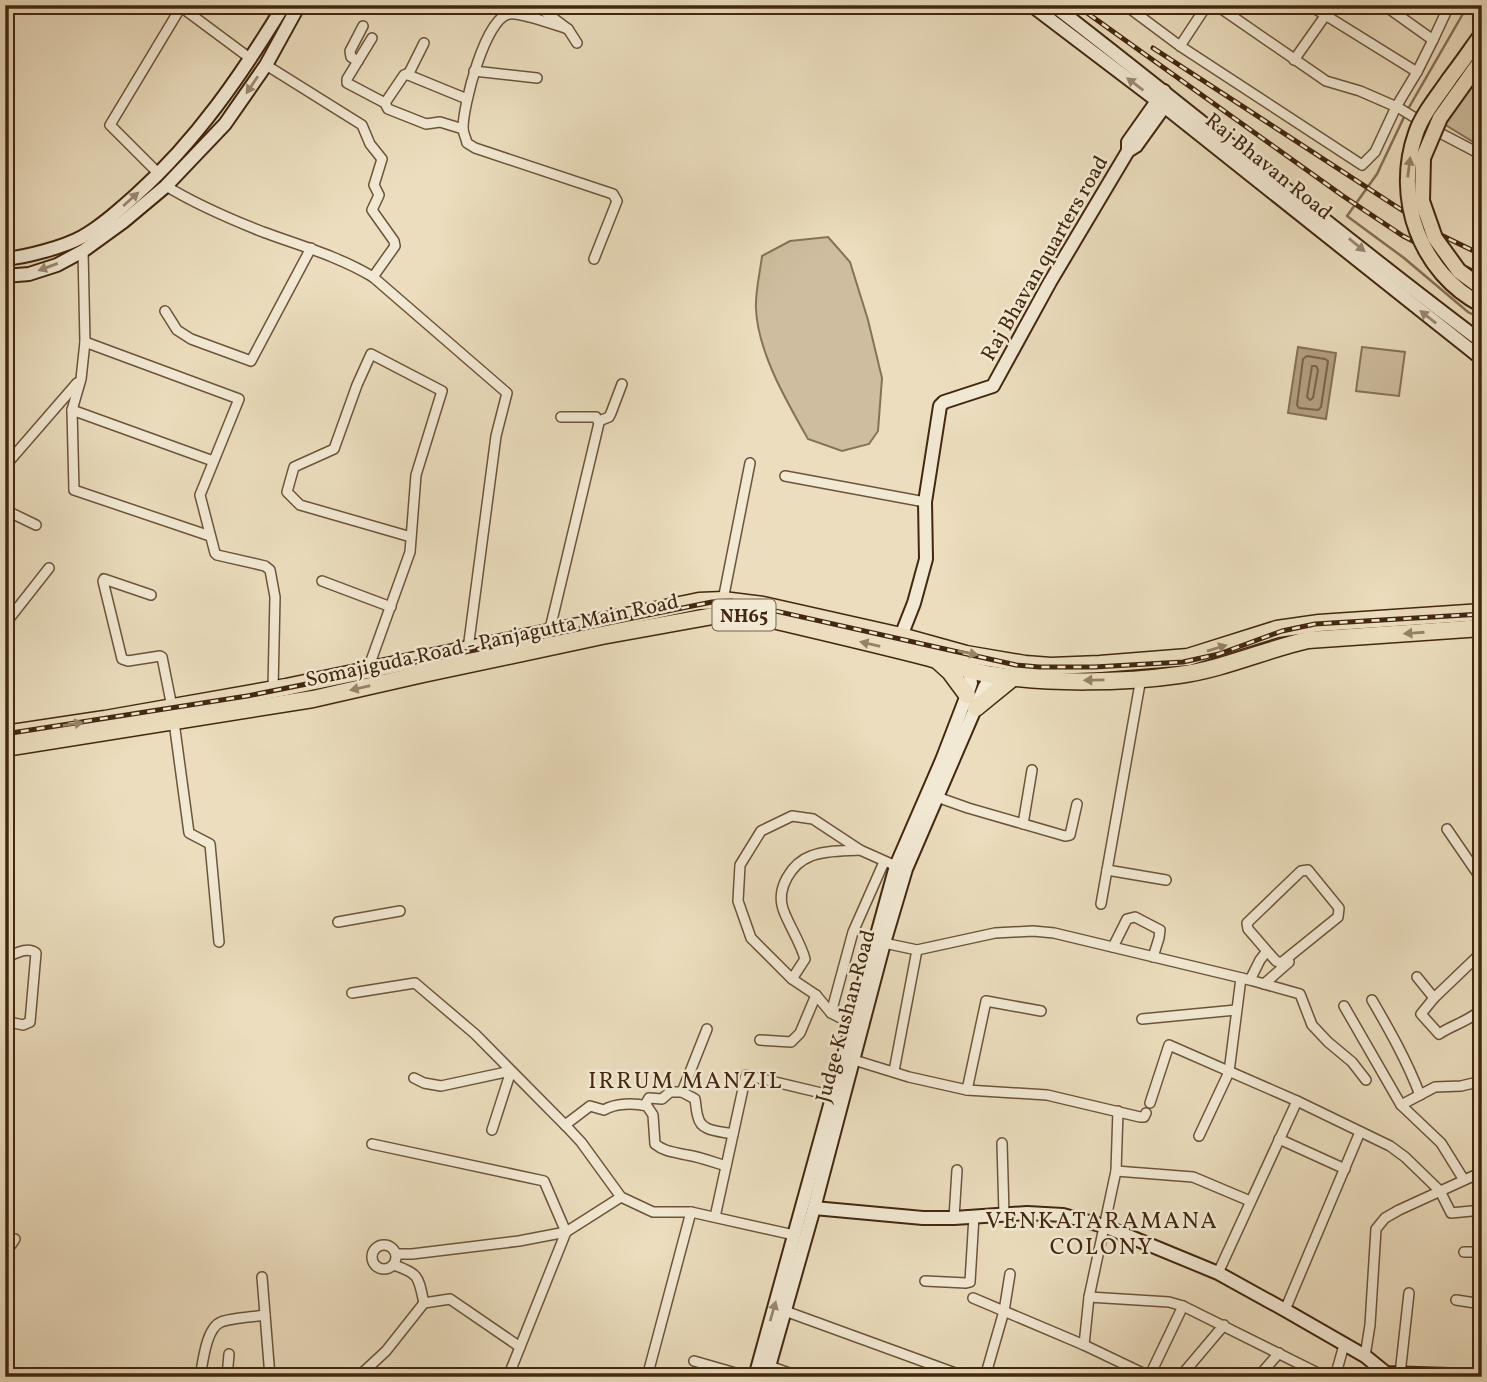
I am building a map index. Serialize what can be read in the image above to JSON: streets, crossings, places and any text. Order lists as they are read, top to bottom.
{
  "streets": {
    "highway": ["NH65", "Somajiguda Road - Panjagutta Main Road"],
    "main road": ["Raj Bhavan Road", "Raj Bhavan quarters road", "Judge Kushan Road"]
  },
  "crossings": [
    ["Raj Bhavan Road", "Raj Bhavan quarters road"],
    ["Raj Bhavan quarters road", "Somajiguda Road - Panjagutta Main Road"],
    ["Somajiguda Road - Panjagutta Main Road", "Judge Kushan Road"]
  ],
  "districts": ["IRRUM MANZIL", "VENKATARAMANA COLONY"]
}
